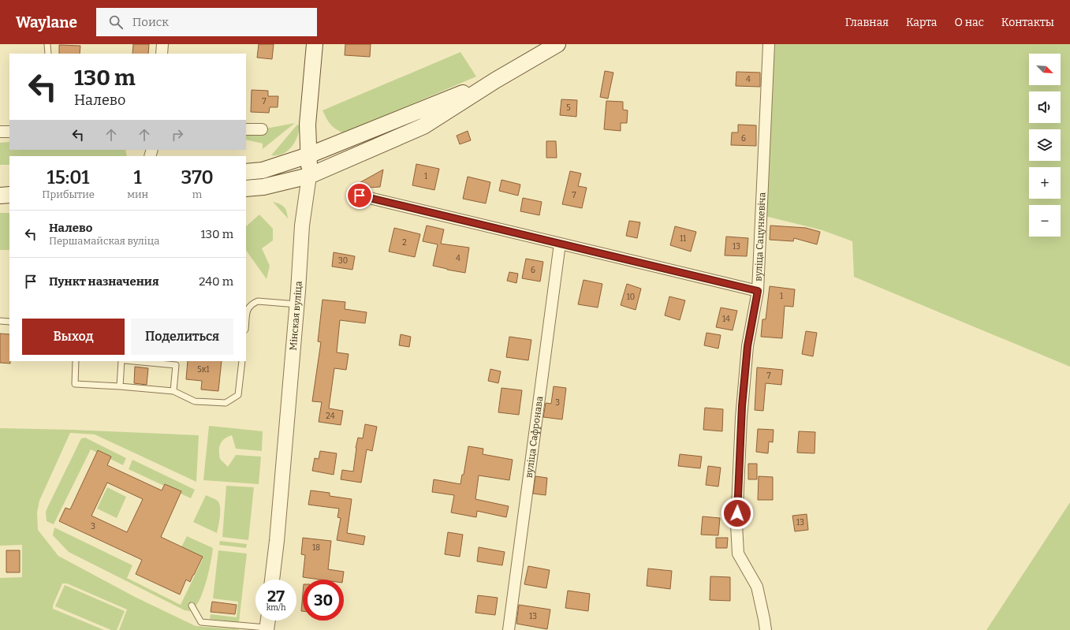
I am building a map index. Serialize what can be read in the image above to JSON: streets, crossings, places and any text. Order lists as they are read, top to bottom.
{
  "streets": {
    "main road": ["Мінская вуліца"],
    "street": ["вуліца Сацункевіча", "вуліца Сафронава"]
  },
  "house_numbers": [
    "4",
    "7",
    "5",
    "6",
    "1",
    "7",
    "11",
    "2",
    "13",
    "4",
    "30",
    "6",
    "1",
    "10",
    "14",
    "5к1",
    "7",
    "3",
    "24",
    "13",
    "3",
    "18",
    "13"
  ],
  "north": "bottom right",
  "page": {
    "header": "Waylane",
    "search": "Поиск",
    "nav": [
      "Главная",
      "Карта",
      "О нас",
      "Контакты"
    ],
    "map_buttons": ["+", "−"],
    "turn": ["130 m", "Налево"],
    "eta": [
      "15:01",
      "Прибытие",
      "1",
      "мин",
      "370",
      "m"
    ],
    "list": [
      {
        "name": "Налево",
        "note": "Першамайская вуліца",
        "value": "130 m"
      },
      {
        "name": "Пункт назначения",
        "value": "240 m"
      }
    ],
    "buttons": ["Выход", "Поделиться"],
    "speed": "27 km/h",
    "limit": "30"
  }
}
